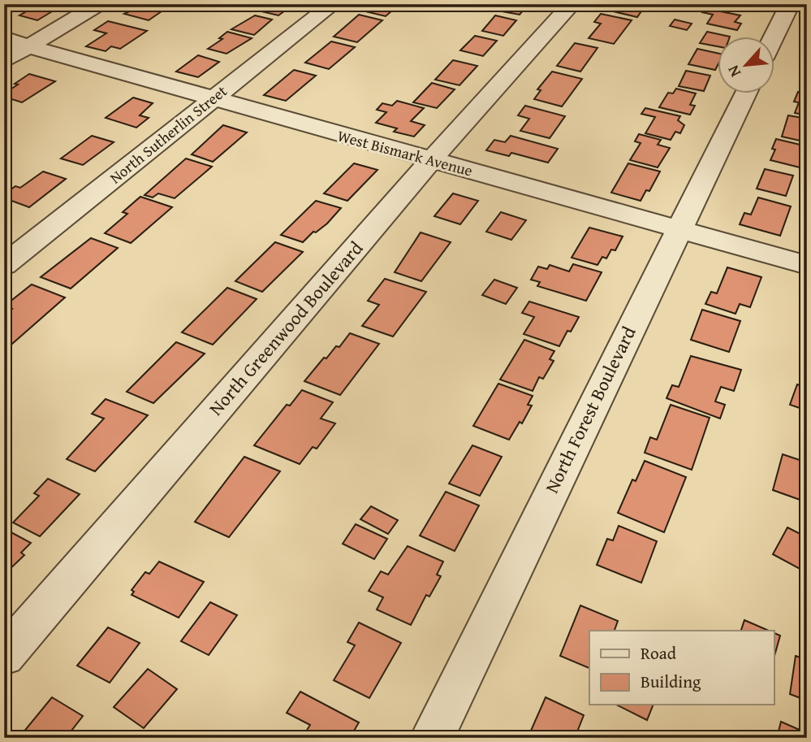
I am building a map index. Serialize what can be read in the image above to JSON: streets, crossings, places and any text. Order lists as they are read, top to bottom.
{
  "streets": {
    "street": [
      "North Sutherlin Street",
      "West Bismark Avenue",
      "North Greenwood Boulevard",
      "North Forest Boulevard"
    ]
  },
  "crossings": [
    ["North Sutherlin Street", "West Bismark Avenue"],
    ["West Bismark Avenue", "North Greenwood Boulevard"],
    ["West Bismark Avenue", "North Forest Boulevard"]
  ],
  "legend": ["Road", "Building"],
  "north": "bottom left"
}
